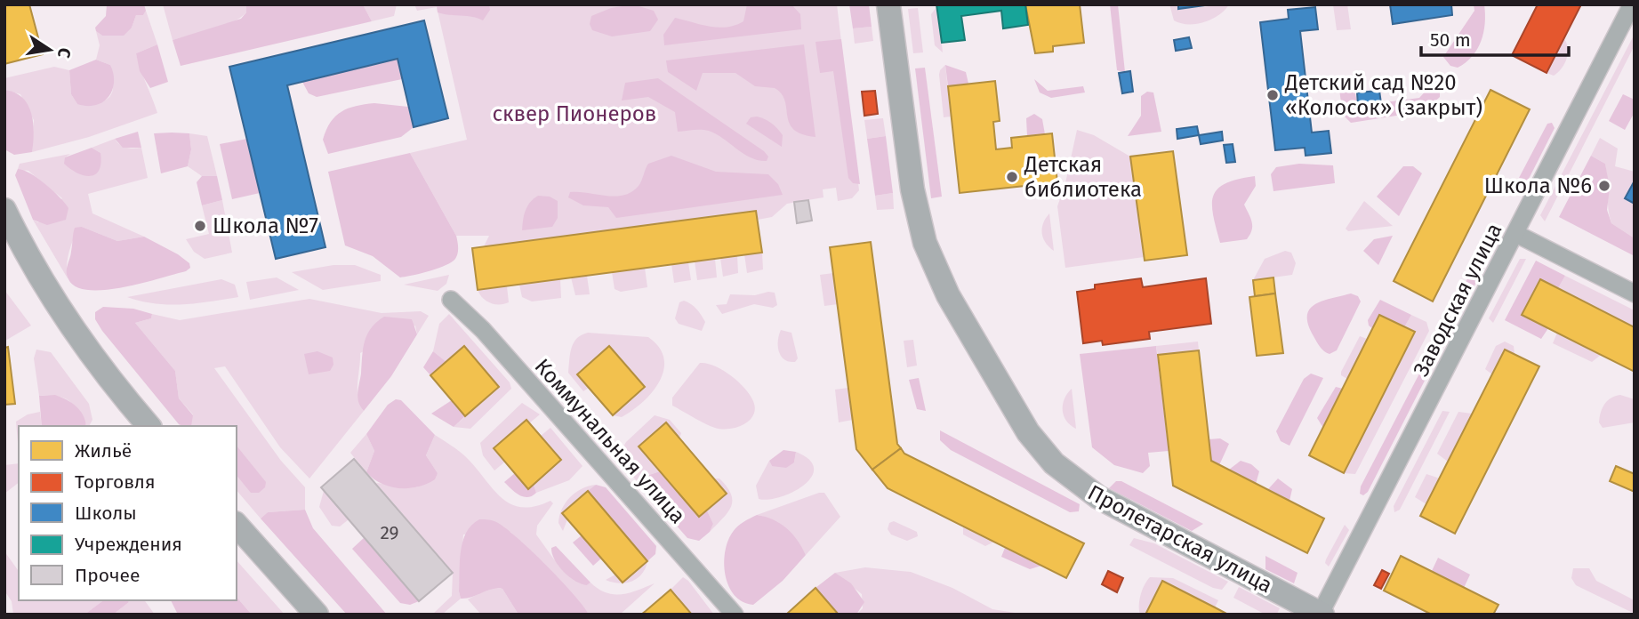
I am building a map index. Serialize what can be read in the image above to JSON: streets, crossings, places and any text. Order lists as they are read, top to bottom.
{
  "streets": {
    "street": ["Заводская улица", "Коммунальная улица", "Пролетарская улица"]
  },
  "crossings": [
    ["Заводская улица", "Пролетарская улица"]
  ],
  "parks": ["сквер Пионеров"],
  "places": [
    "Детский сад №20 «Колосок» (закрыт)",
    "Детская библиотека",
    "Школа №6",
    "Школа №7"
  ],
  "house_numbers": ["29"],
  "legend": [
    "Жильё",
    "Торговля",
    "Школы",
    "Учреждения",
    "Прочее"
  ],
  "scale_bar": "50 m",
  "north": "right"
}
